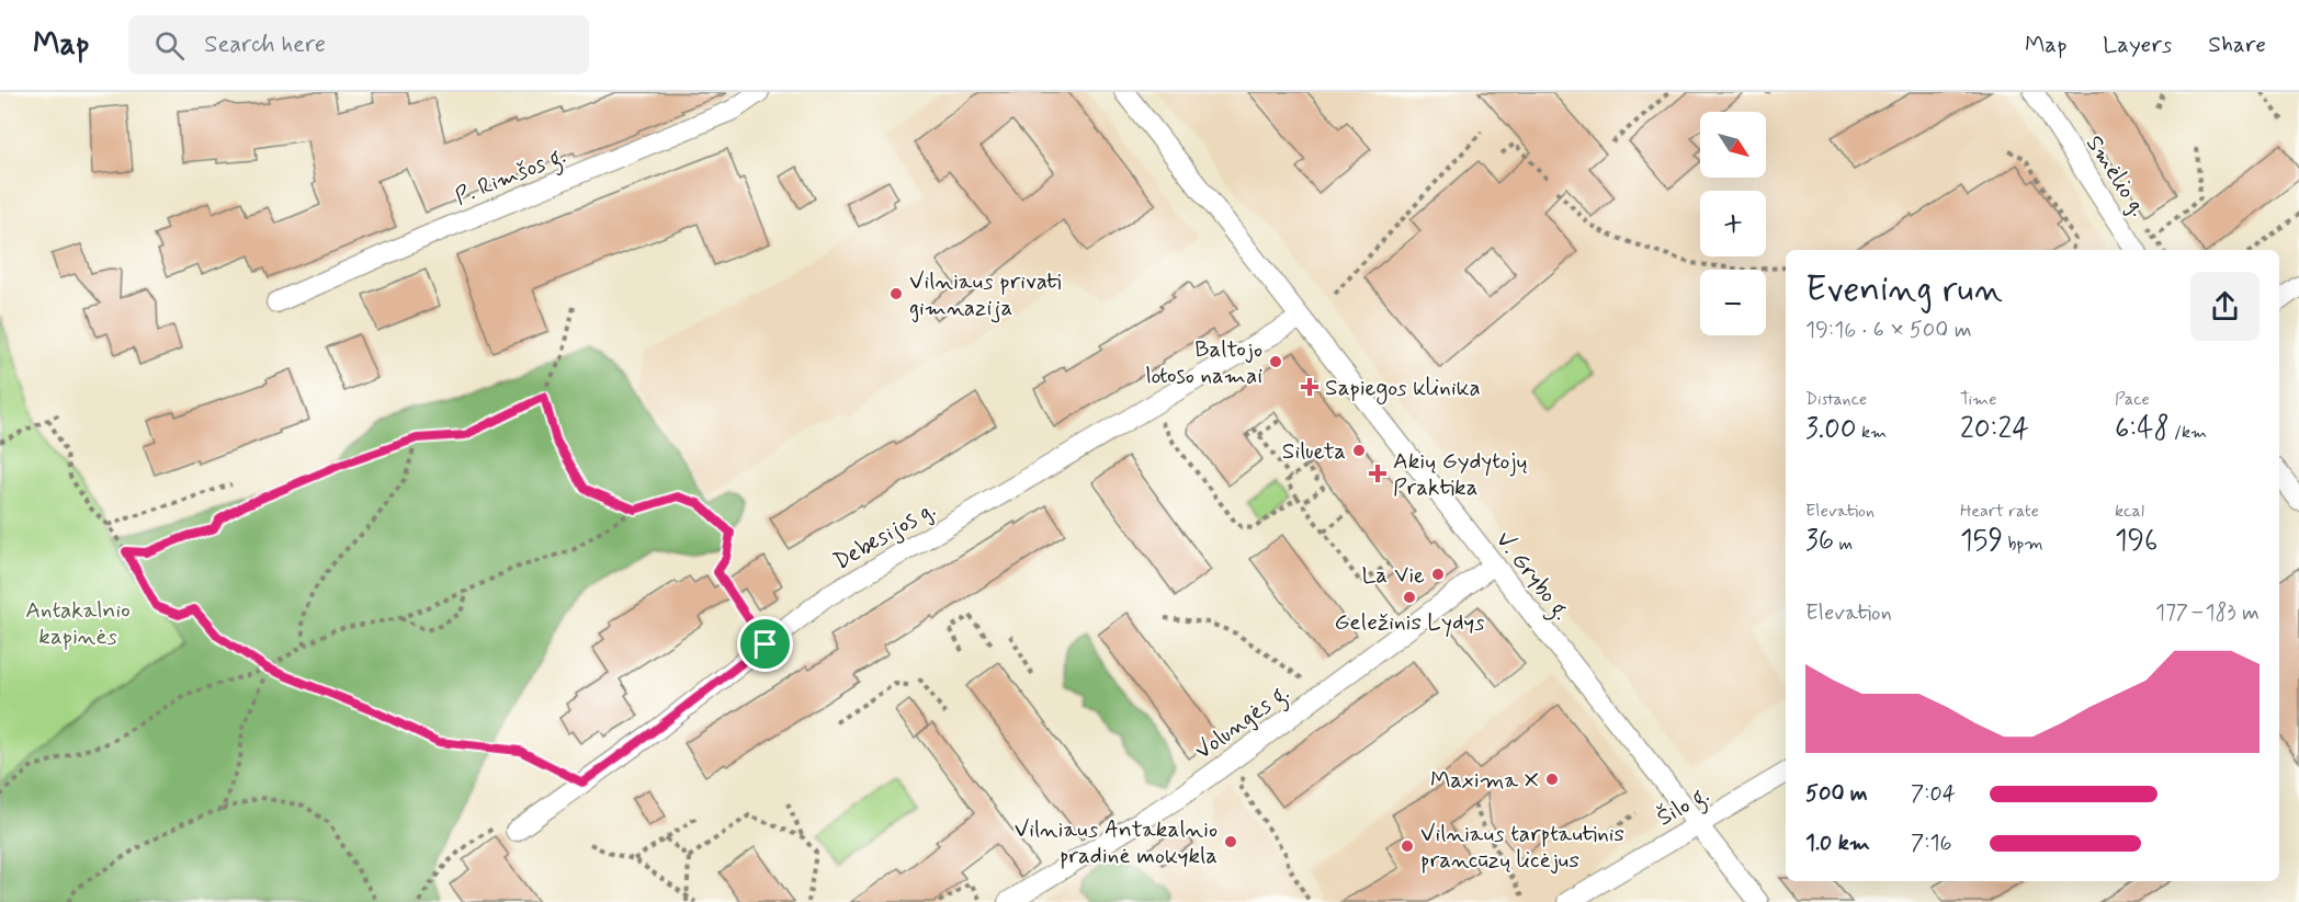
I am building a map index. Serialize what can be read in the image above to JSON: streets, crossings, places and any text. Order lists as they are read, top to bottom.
{
  "streets": {
    "street": [
      "P. Rimšos g.",
      "Smėlio g.",
      "Debesijos g.",
      "V. Grybo g.",
      "Volungės g.",
      "Šilo g."
    ]
  },
  "crossings": [
    ["Debesijos g.", "V. Grybo g."],
    ["V. Grybo g.", "Volungės g."],
    ["V. Grybo g.", "Šilo g."]
  ],
  "parks": ["Antakalnio kapinės"],
  "places": {
    "other": [
      "Vilniaus privati gimnazija",
      "Baltojo lotoso namai",
      "Silueta",
      "La Vie",
      "Geležinis Lydys",
      "Maxima X",
      "Vilniaus Antakalnio pradinė mokykla",
      "Vilniaus tarptautinis prancūzų licėjus"
    ],
    "health": ["Sapiegos klinika", "Akių Gydytojų Praktika"]
  },
  "north": "bottom right",
  "page": {
    "header": "Map",
    "search": "Search here",
    "nav": ["Map", "Layers", "Share"],
    "map_buttons": ["+", "−"],
    "heading": ["Evening run", "19:16 · 6 × 500 m"],
    "stats": [
      ["Distance", "3.00 km"],
      ["Time", "20:24"],
      ["Pace", "6:48 /km"],
      ["Elevation", "36 m"],
      ["Heart rate", "159 bpm"],
      ["kcal", "196"]
    ],
    "chart": ["Elevation", "177–183 m"],
    "list": [
      {
        "name": "500 m",
        "note": "7:04"
      },
      {
        "name": "1.0 km",
        "note": "7:16"
      }
    ]
  }
}
